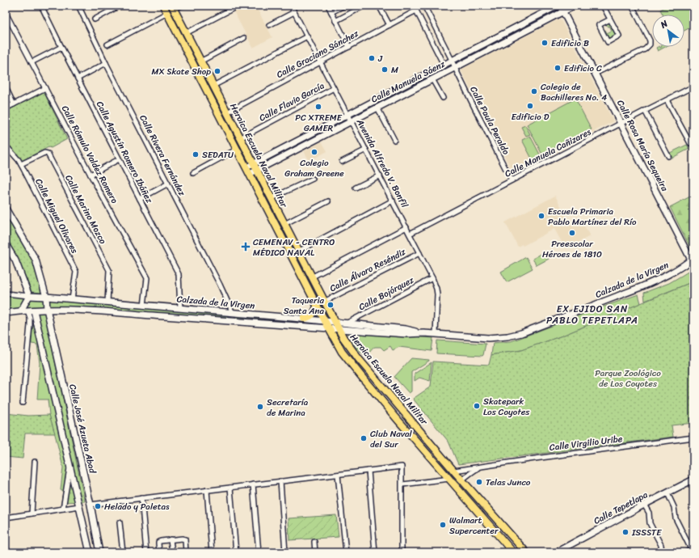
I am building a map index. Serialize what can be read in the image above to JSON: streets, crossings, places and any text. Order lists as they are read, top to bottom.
{
  "streets": {
    "main road": ["Heroica Escuela Naval Militar"],
    "street": [
      "Calle Graciano Sánchez",
      "Calle Manuela Sáenz",
      "Calle Flavio García",
      "Calle Paula Peraldo",
      "Calle Rosa María Sequeira",
      "Calle Agustín Romero Ibáñez",
      "Calle Manuela Cañizares",
      "Calle Rómulo Valdez Romero",
      "Calle Rivera Fernández",
      "Avenida Alfredo V. Bonfil",
      "Calle Marino Mozco",
      "Calle Miguel Olivares",
      "Calle Álvaro Reséndiz",
      "Calzada de la Virgen",
      "Calle Bojórquez",
      "Calle José Azueta Abad",
      "Calle Virgilio Uribe",
      "Calle Tepetlapa"
    ]
  },
  "crossings": [
    ["Calle Graciano Sánchez", "Heroica Escuela Naval Militar"],
    ["Calle Graciano Sánchez", "Avenida Alfredo V. Bonfil"],
    ["Calle Manuela Sáenz", "Calle Paula Peraldo"],
    ["Calle Manuela Sáenz", "Calle Rosa María Sequeira"],
    ["Calle Manuela Sáenz", "Heroica Escuela Naval Militar"],
    ["Calle Manuela Sáenz", "Avenida Alfredo V. Bonfil"],
    ["Calle Flavio García", "Heroica Escuela Naval Militar"],
    ["Calle Flavio García", "Avenida Alfredo V. Bonfil"],
    ["Calle Paula Peraldo", "Calle Manuela Cañizares"],
    ["Calle Rosa María Sequeira", "Calle Manuela Cañizares"],
    ["Calle Rosa María Sequeira", "Calzada de la Virgen"],
    ["Calle Agustín Romero Ibáñez", "Calzada de la Virgen"],
    ["Calle Manuela Cañizares", "Avenida Alfredo V. Bonfil"],
    ["Calle Rómulo Valdez Romero", "Calzada de la Virgen"],
    ["Calle Rivera Fernández", "Calzada de la Virgen"],
    ["Heroica Escuela Naval Militar", "Calle Álvaro Reséndiz"],
    ["Heroica Escuela Naval Militar", "Calzada de la Virgen"],
    ["Heroica Escuela Naval Militar", "Calle Virgilio Uribe"],
    ["Avenida Alfredo V. Bonfil", "Calle Álvaro Reséndiz"],
    ["Avenida Alfredo V. Bonfil", "Calzada de la Virgen"],
    ["Avenida Alfredo V. Bonfil", "Calle Bojórquez"],
    ["Calle Marino Mozco", "Calle Miguel Olivares"],
    ["Calle Marino Mozco", "Calzada de la Virgen"],
    ["Calle Miguel Olivares", "Calzada de la Virgen"],
    ["Calzada de la Virgen", "Calle Bojórquez"],
    ["Calzada de la Virgen", "Calle José Azueta Abad"]
  ],
  "districts": ["EX EJIDO SAN PABLO TEPETLAPA"],
  "parks": ["Parque Zoológico de Los Coyotes"],
  "places": {
    "other": [
      "Edificio B",
      "J",
      "Edificio C",
      "M",
      "MX Skate Shop",
      "Colegio de Bachilleres No. 4",
      "Edificio D",
      "PC XTREME GAMER",
      "Colegio Graham Greene",
      "SEDATU",
      "Escuela Primaria Pablo Martínez del Río",
      "Preescolar Héroes de 1810",
      "Taqueria Santa Ana",
      "Skatepark Los Coyotes",
      "Secretaría de Marina",
      "Club Naval del Sur",
      "Telas Junco",
      "Helado y Paletas",
      "Walmart Supercenter",
      "ISSSTE"
    ],
    "health": ["CEMENAV - CENTRO MÉDICO NAVAL"]
  },
  "north": "top left"
}
